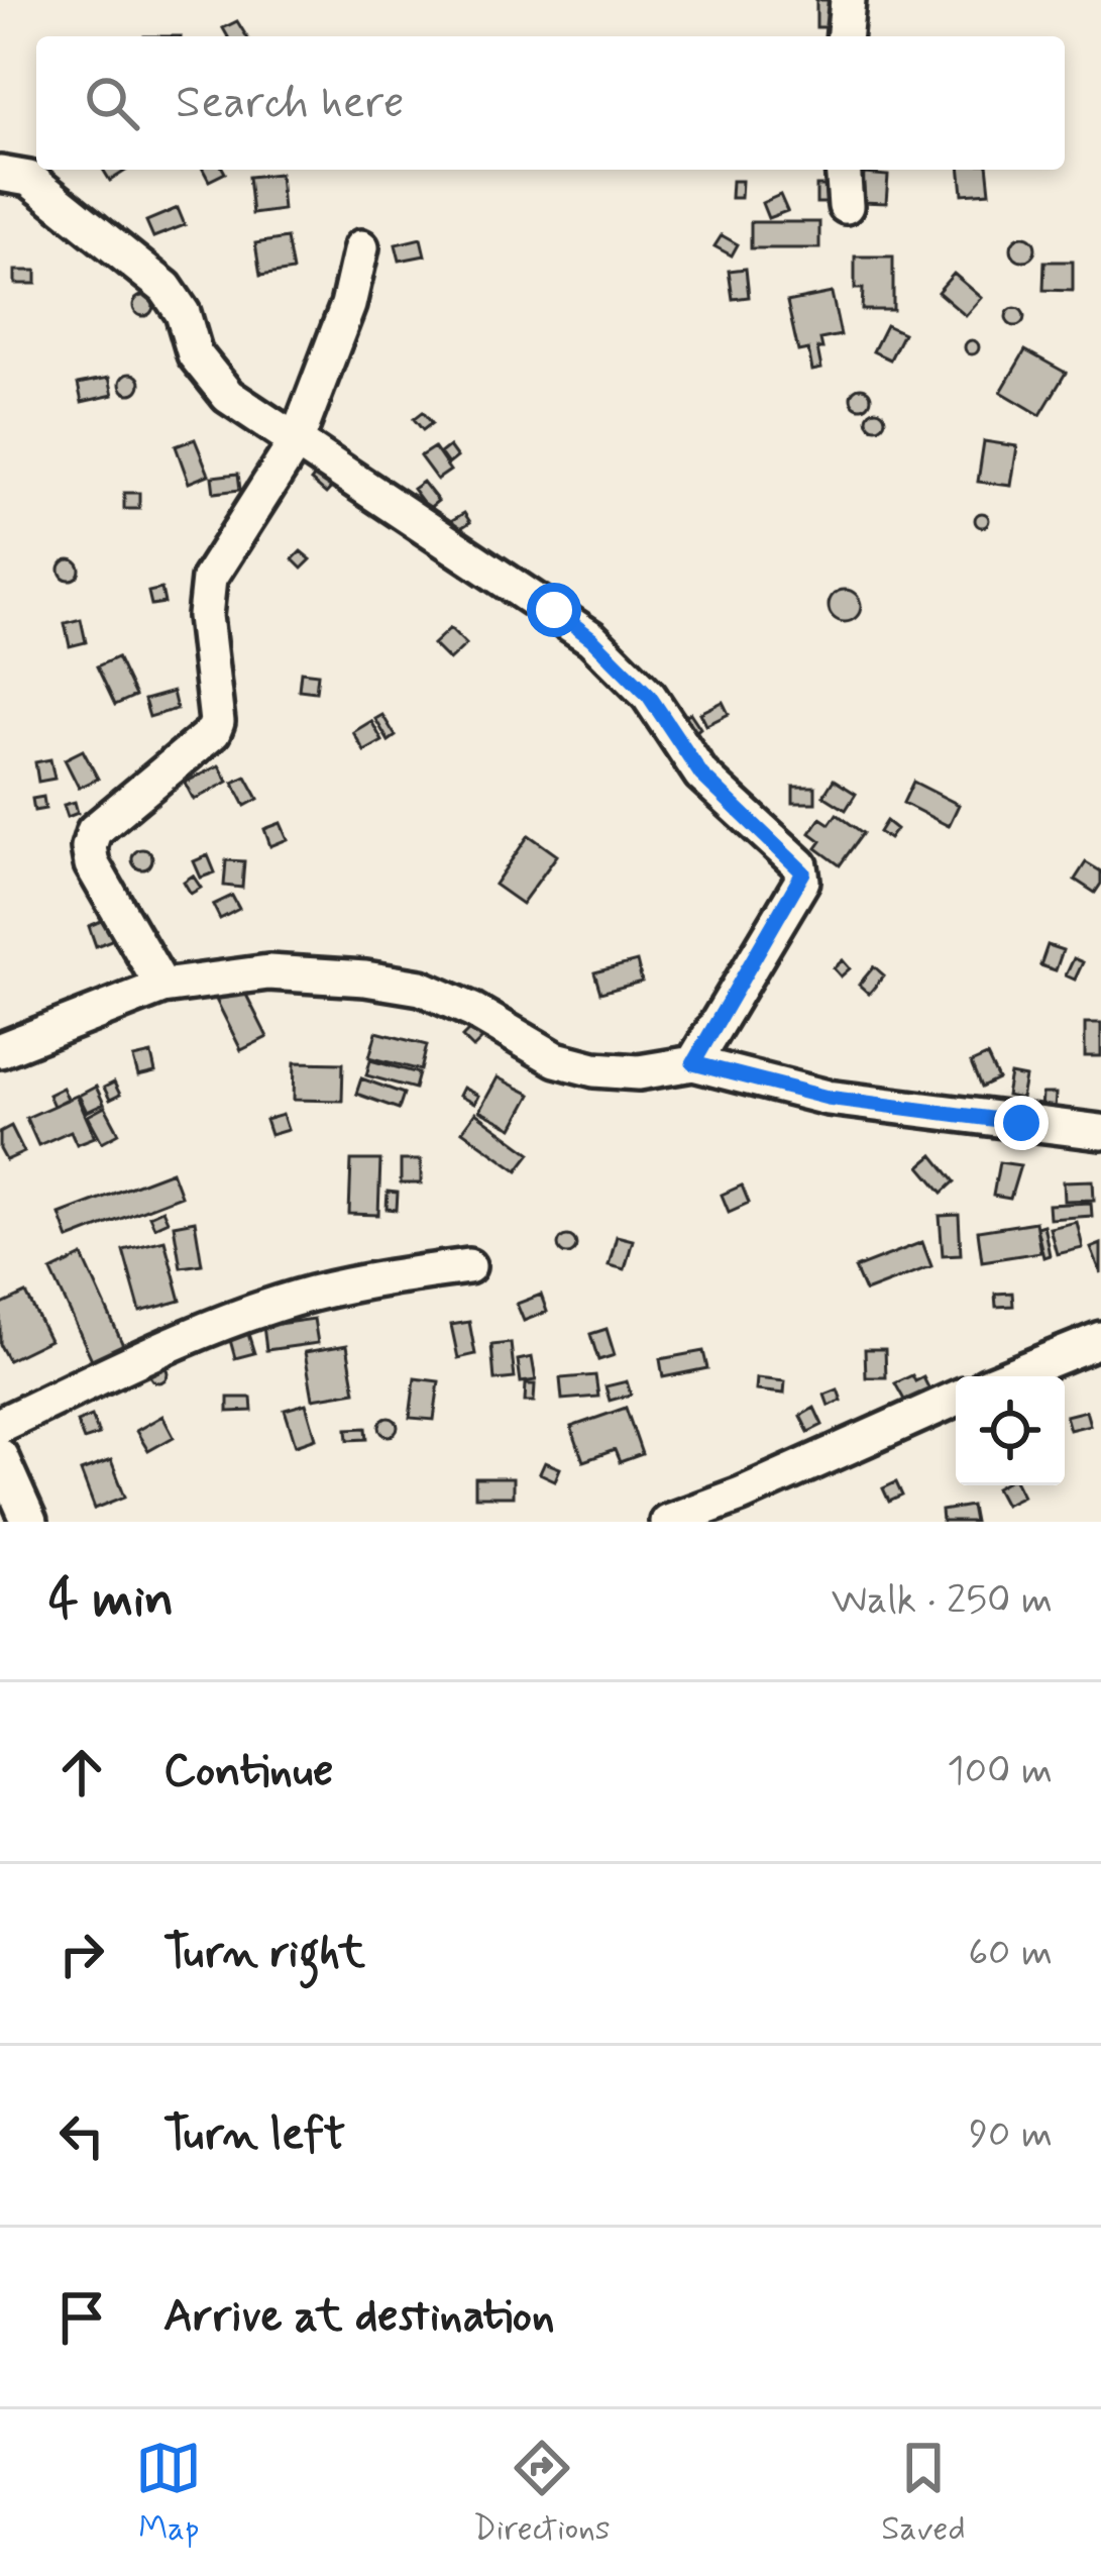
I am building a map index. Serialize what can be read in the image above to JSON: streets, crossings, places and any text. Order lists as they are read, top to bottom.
{
  "page": {
    "search": "Search here",
    "heading": ["4 min", "Walk · 250 m"],
    "list": [
      ["Continue", "100 m"],
      ["Turn right", "60 m"],
      ["Turn left", "90 m"],
      "Arrive at destination"
    ],
    "nav": ["Map", "Directions", "Saved"]
  }
}
